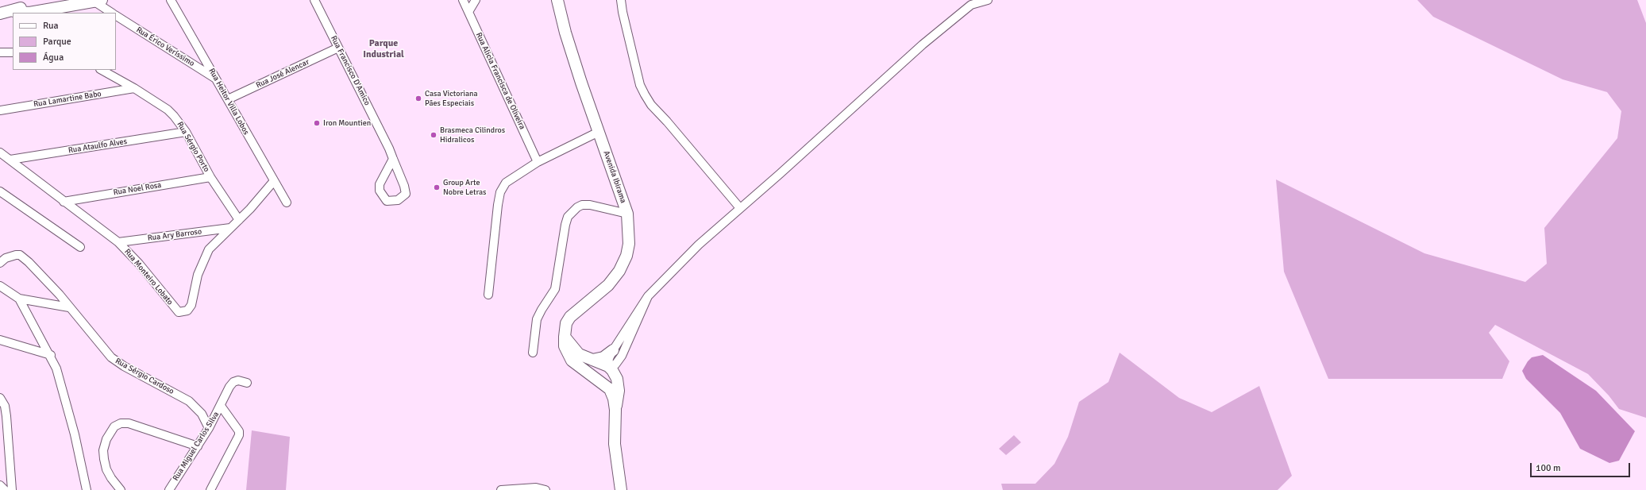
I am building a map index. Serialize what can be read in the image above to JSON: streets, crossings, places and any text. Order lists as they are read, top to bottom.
{
  "streets": {
    "main road": ["Avenida Ibirama"],
    "street": [
      "Rua Érico Veríssimo",
      "Rua Francisco D'Amico",
      "Rua José Alencar",
      "Rua Alicia Francisca de Oliveira",
      "Rua Lamartine Babo",
      "Rua Heitor Villa Lobos",
      "Rua Ataulfo Alves",
      "Rua Sérgio Porto",
      "Rua Noel Rosa",
      "Rua Ary Barroso",
      "Rua Monteiro Lobato",
      "Rua Sérgio Cardoso",
      "Rua Miguel Carlos Silva"
    ]
  },
  "crossings": [
    ["Rua Érico Veríssimo", "Rua Heitor Villa Lobos"],
    ["Rua Francisco D'Amico", "Rua José Alencar"],
    ["Rua José Alencar", "Rua Heitor Villa Lobos"],
    ["Rua Lamartine Babo", "Rua Sérgio Porto"],
    ["Rua Heitor Villa Lobos", "Rua Monteiro Lobato"],
    ["Rua Ataulfo Alves", "Rua Sérgio Porto"],
    ["Rua Ataulfo Alves", "Rua Monteiro Lobato"],
    ["Rua Sérgio Porto", "Rua Noel Rosa"],
    ["Rua Sérgio Porto", "Rua Monteiro Lobato"],
    ["Rua Noel Rosa", "Rua Monteiro Lobato"],
    ["Rua Ary Barroso", "Rua Monteiro Lobato"],
    ["Rua Sérgio Cardoso", "Rua Miguel Carlos Silva"]
  ],
  "districts": ["Parque Industrial"],
  "places": [
    "Casa Victoriana Pães Especiais",
    "Iron Mountien",
    "Brasmeca Cilindros Hidralicos",
    "Group Arte Nobre Letras"
  ],
  "legend": ["Rua", "Parque", "Água"],
  "scale_bar": "100 m"
}
